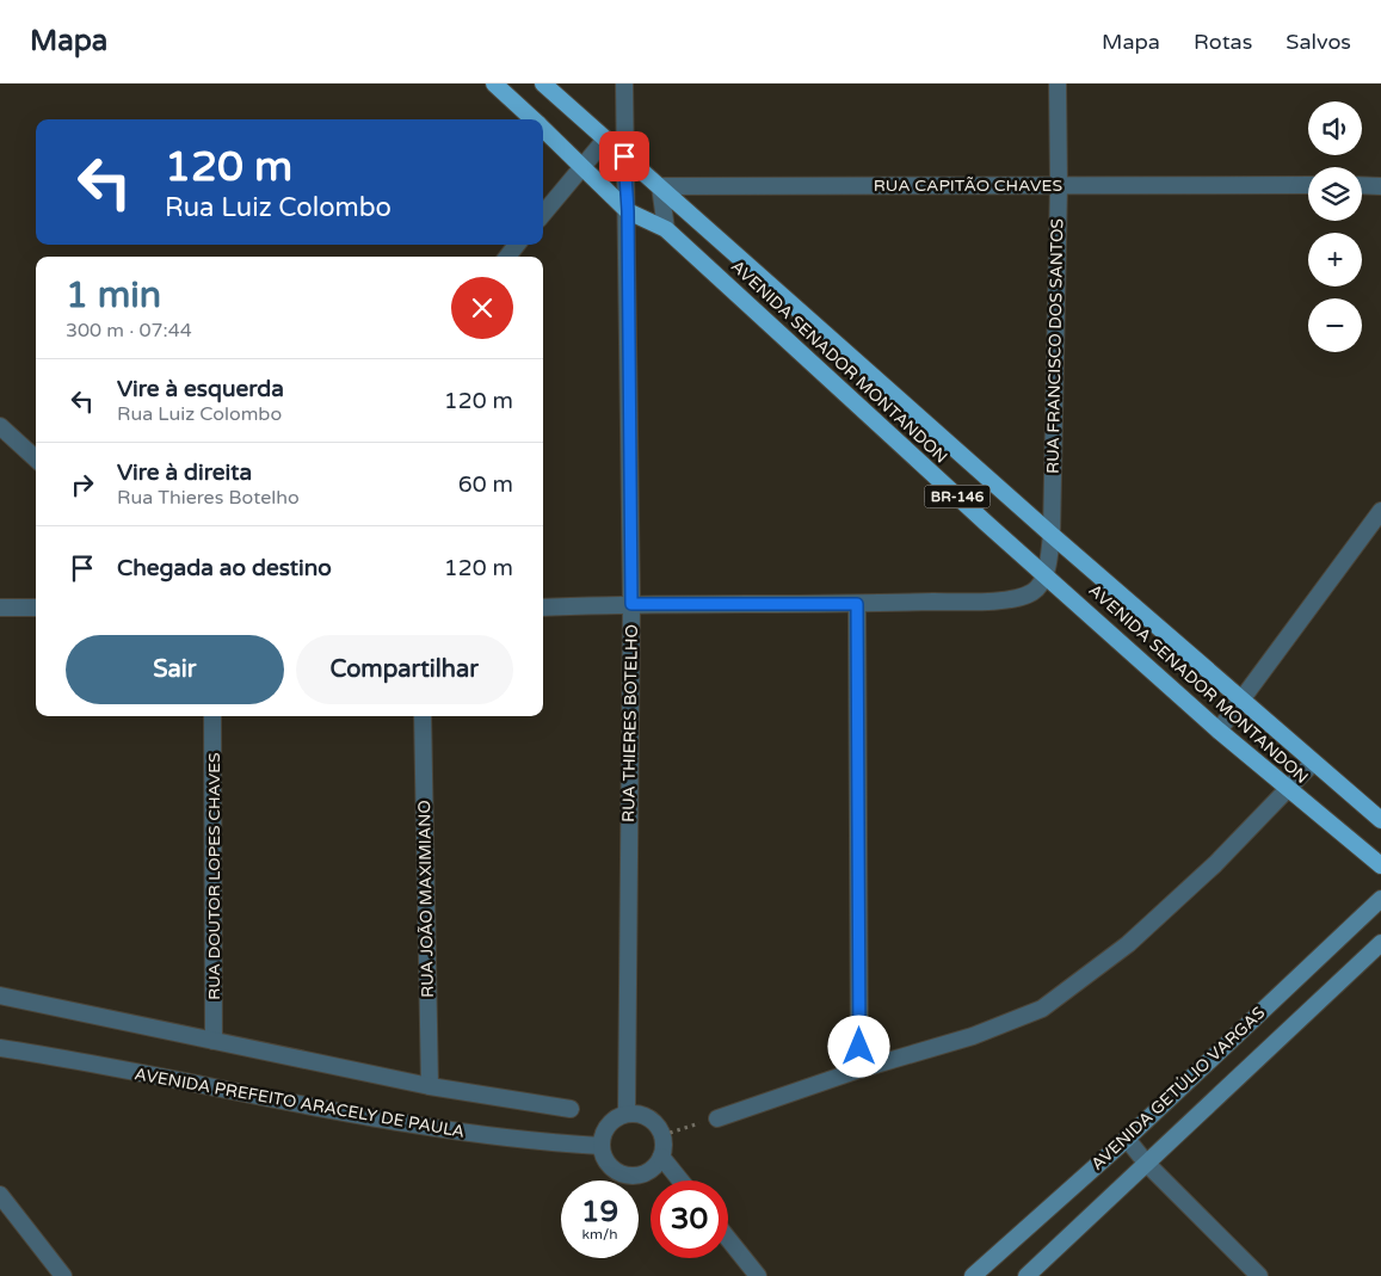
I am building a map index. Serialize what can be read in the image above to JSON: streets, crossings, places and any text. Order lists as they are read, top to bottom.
{
  "streets": {
    "highway": ["AVENIDA SENADOR MONTANDON", "BR-146"],
    "main road": ["AVENIDA GETÚLIO VARGAS"],
    "street": [
      "RUA CAPITÃO CHAVES",
      "RUA FRANCISCO DOS SANTOS",
      "RUA THIERES BOTELHO",
      "RUA DOUTOR LOPES CHAVES",
      "RUA JOÃO MAXIMIANO",
      "AVENIDA PREFEITO ARACELY DE PAULA"
    ]
  },
  "crossings": [
    ["RUA CAPITÃO CHAVES", "RUA FRANCISCO DOS SANTOS"],
    ["RUA CAPITÃO CHAVES", "AVENIDA SENADOR MONTANDON"],
    ["RUA FRANCISCO DOS SANTOS", "AVENIDA SENADOR MONTANDON"],
    ["AVENIDA SENADOR MONTANDON", "RUA THIERES BOTELHO"],
    ["RUA THIERES BOTELHO", "AVENIDA PREFEITO ARACELY DE PAULA"]
  ],
  "page": {
    "header": "Mapa",
    "nav": ["Mapa", "Rotas", "Salvos"],
    "map_buttons": ["+", "−"],
    "turn": ["120 m", "Rua Luiz Colombo"],
    "heading": ["1 min", "300 m · 07:44"],
    "list": [
      {
        "name": "Vire à esquerda",
        "note": "Rua Luiz Colombo",
        "value": "120 m"
      },
      {
        "name": "Vire à direita",
        "note": "Rua Thieres Botelho",
        "value": "60 m"
      },
      {
        "name": "Chegada ao destino",
        "value": "120 m"
      }
    ],
    "buttons": ["Sair", "Compartilhar"],
    "speed": "19 km/h",
    "limit": "30"
  }
}
